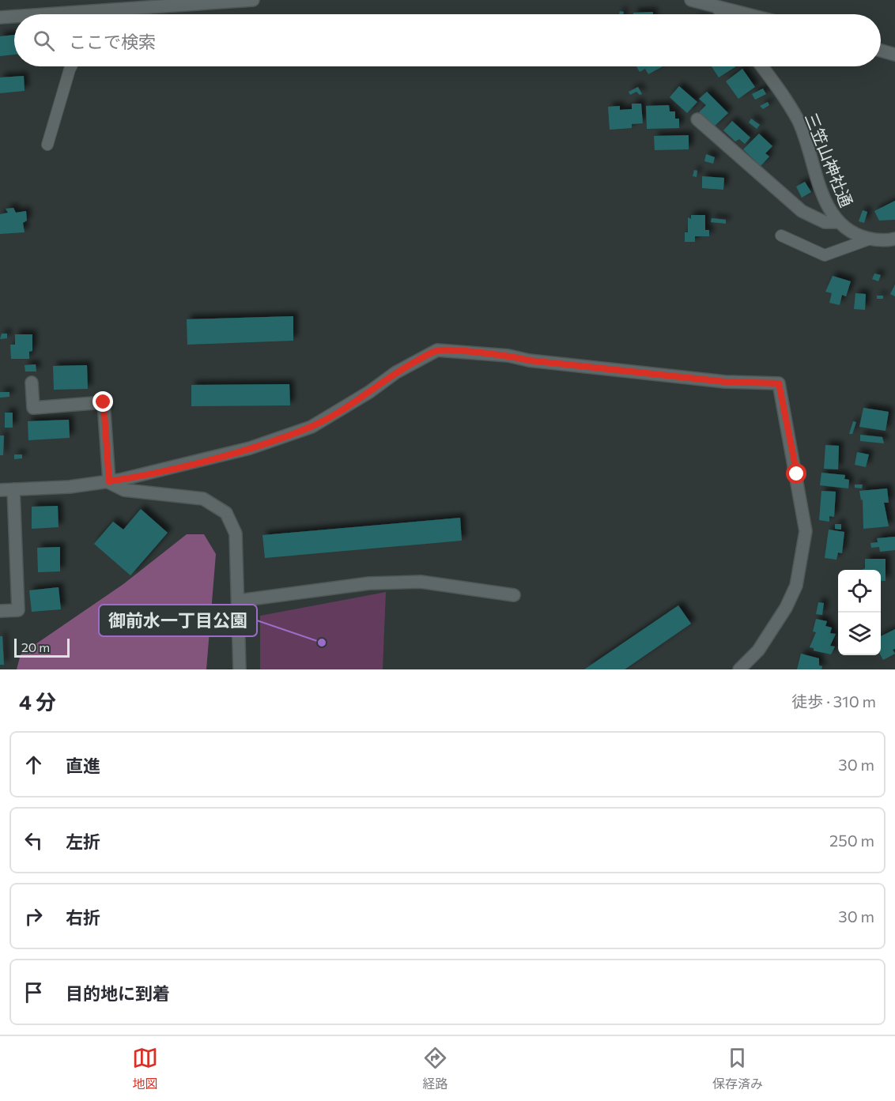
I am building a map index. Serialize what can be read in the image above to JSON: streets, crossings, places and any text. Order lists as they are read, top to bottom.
{
  "streets": {
    "street": ["三笠山神社通"]
  },
  "places": ["御前水一丁目公園"],
  "scale_bar": "20 m",
  "page": {
    "search": "ここで検索",
    "scale": "20 m",
    "heading": ["4 分", "徒歩 · 310 m"],
    "list": [
      ["直進", "30 m"],
      ["左折", "250 m"],
      ["右折", "30 m"],
      "目的地に到着"
    ],
    "nav": ["地図", "経路", "保存済み"]
  }
}
